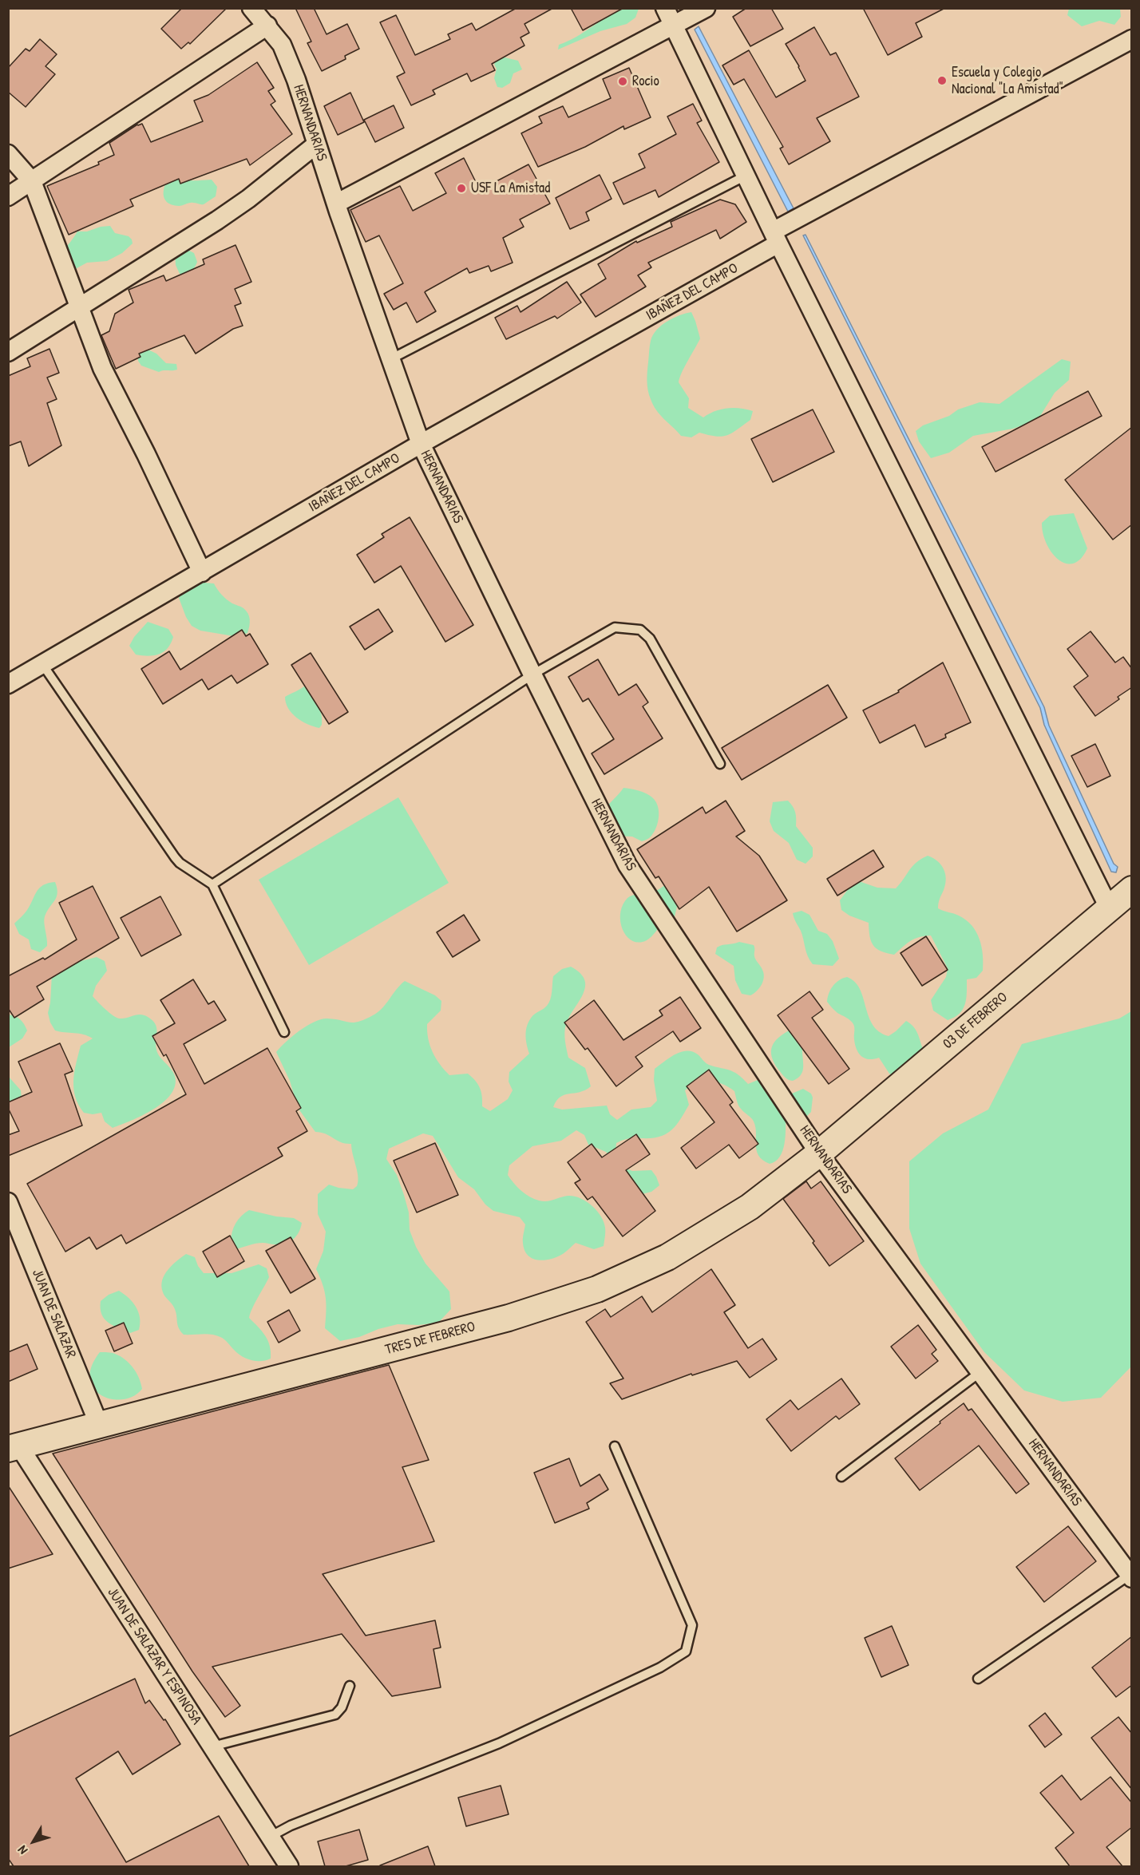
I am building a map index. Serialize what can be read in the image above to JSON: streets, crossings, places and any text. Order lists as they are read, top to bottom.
{
  "streets": {
    "street": [
      "HERNANDARIAS",
      "IBAÑEZ DEL CAMPO",
      "03 DE FEBRERO",
      "JUAN DE SALAZAR",
      "TRES DE FEBRERO",
      "JUAN DE SALAZAR Y ESPINOSA"
    ]
  },
  "crossings": [
    ["HERNANDARIAS", "IBAÑEZ DEL CAMPO"],
    ["HERNANDARIAS", "03 DE FEBRERO"],
    ["HERNANDARIAS", "TRES DE FEBRERO"],
    ["03 DE FEBRERO", "TRES DE FEBRERO"],
    ["JUAN DE SALAZAR", "TRES DE FEBRERO"],
    ["TRES DE FEBRERO", "JUAN DE SALAZAR Y ESPINOSA"]
  ],
  "places": ["Escuela y Colegio Nacional \"La Amistad\"", "Rocio", "USF La Amistad"],
  "north": "bottom left"
}
